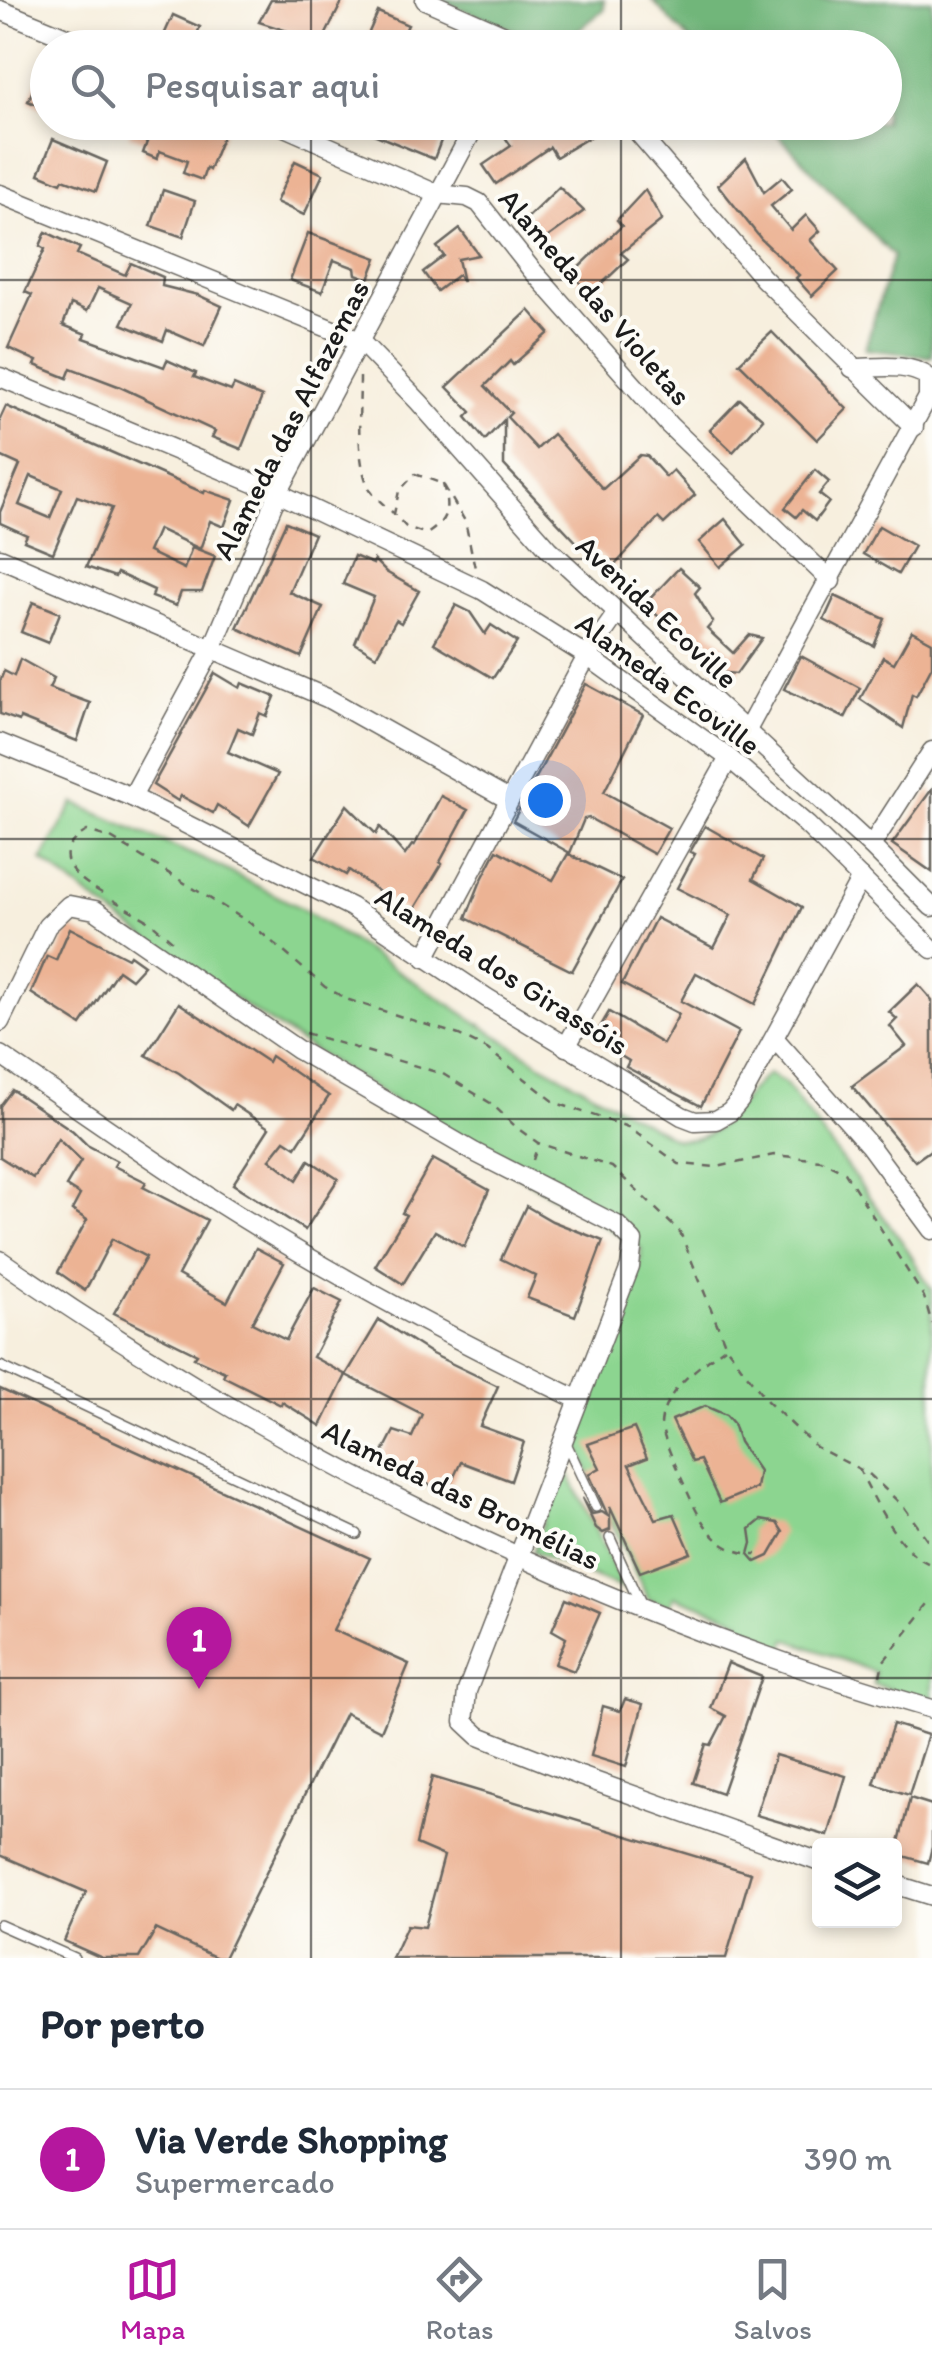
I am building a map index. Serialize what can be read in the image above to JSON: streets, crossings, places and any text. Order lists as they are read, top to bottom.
{
  "streets": {
    "street": [
      "Alameda das Violetas",
      "Alameda das Alfazemas",
      "Avenida Ecoville",
      "Alameda Ecoville",
      "Alameda dos Girassóis",
      "Alameda das Bromélias"
    ]
  },
  "crossings": [
    ["Alameda das Violetas", "Alameda das Alfazemas"],
    ["Alameda das Alfazemas", "Avenida Ecoville"],
    ["Alameda das Alfazemas", "Alameda Ecoville"],
    ["Alameda das Alfazemas", "Alameda dos Girassóis"],
    ["Alameda Ecoville", "Alameda dos Girassóis"]
  ],
  "page": {
    "search": "Pesquisar aqui",
    "pins": "1",
    "heading": "Por perto",
    "list": [
      {
        "mark": "1",
        "name": "Via Verde Shopping",
        "note": "Supermercado",
        "value": "390 m"
      }
    ],
    "nav": ["Mapa", "Rotas", "Salvos"]
  }
}
